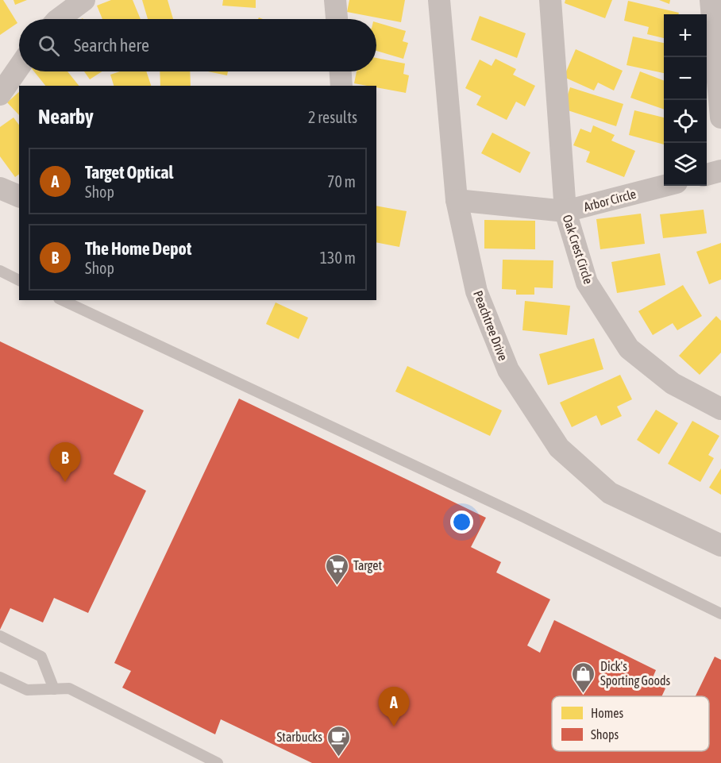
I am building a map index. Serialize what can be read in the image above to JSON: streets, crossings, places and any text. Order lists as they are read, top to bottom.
{
  "streets": {
    "street": ["Arbor Circle", "Oak Crest Circle", "Peachtree Drive"]
  },
  "crossings": [
    ["Arbor Circle", "Oak Crest Circle"],
    ["Arbor Circle", "Peachtree Drive"]
  ],
  "places": {
    "supermarket": ["Target"],
    "shop": ["Dick's Sporting Goods"],
    "cafe": ["Starbucks"]
  },
  "legend": ["Homes", "Shops"],
  "page": {
    "map_buttons": ["+", "−"],
    "search": "Search here",
    "heading": ["Nearby", "2 results"],
    "list": [
      {
        "mark": "A",
        "name": "Target Optical",
        "note": "Shop",
        "value": "70 m"
      },
      {
        "mark": "B",
        "name": "The Home Depot",
        "note": "Shop",
        "value": "130 m"
      }
    ],
    "pins": ["B", "A"]
  }
}
